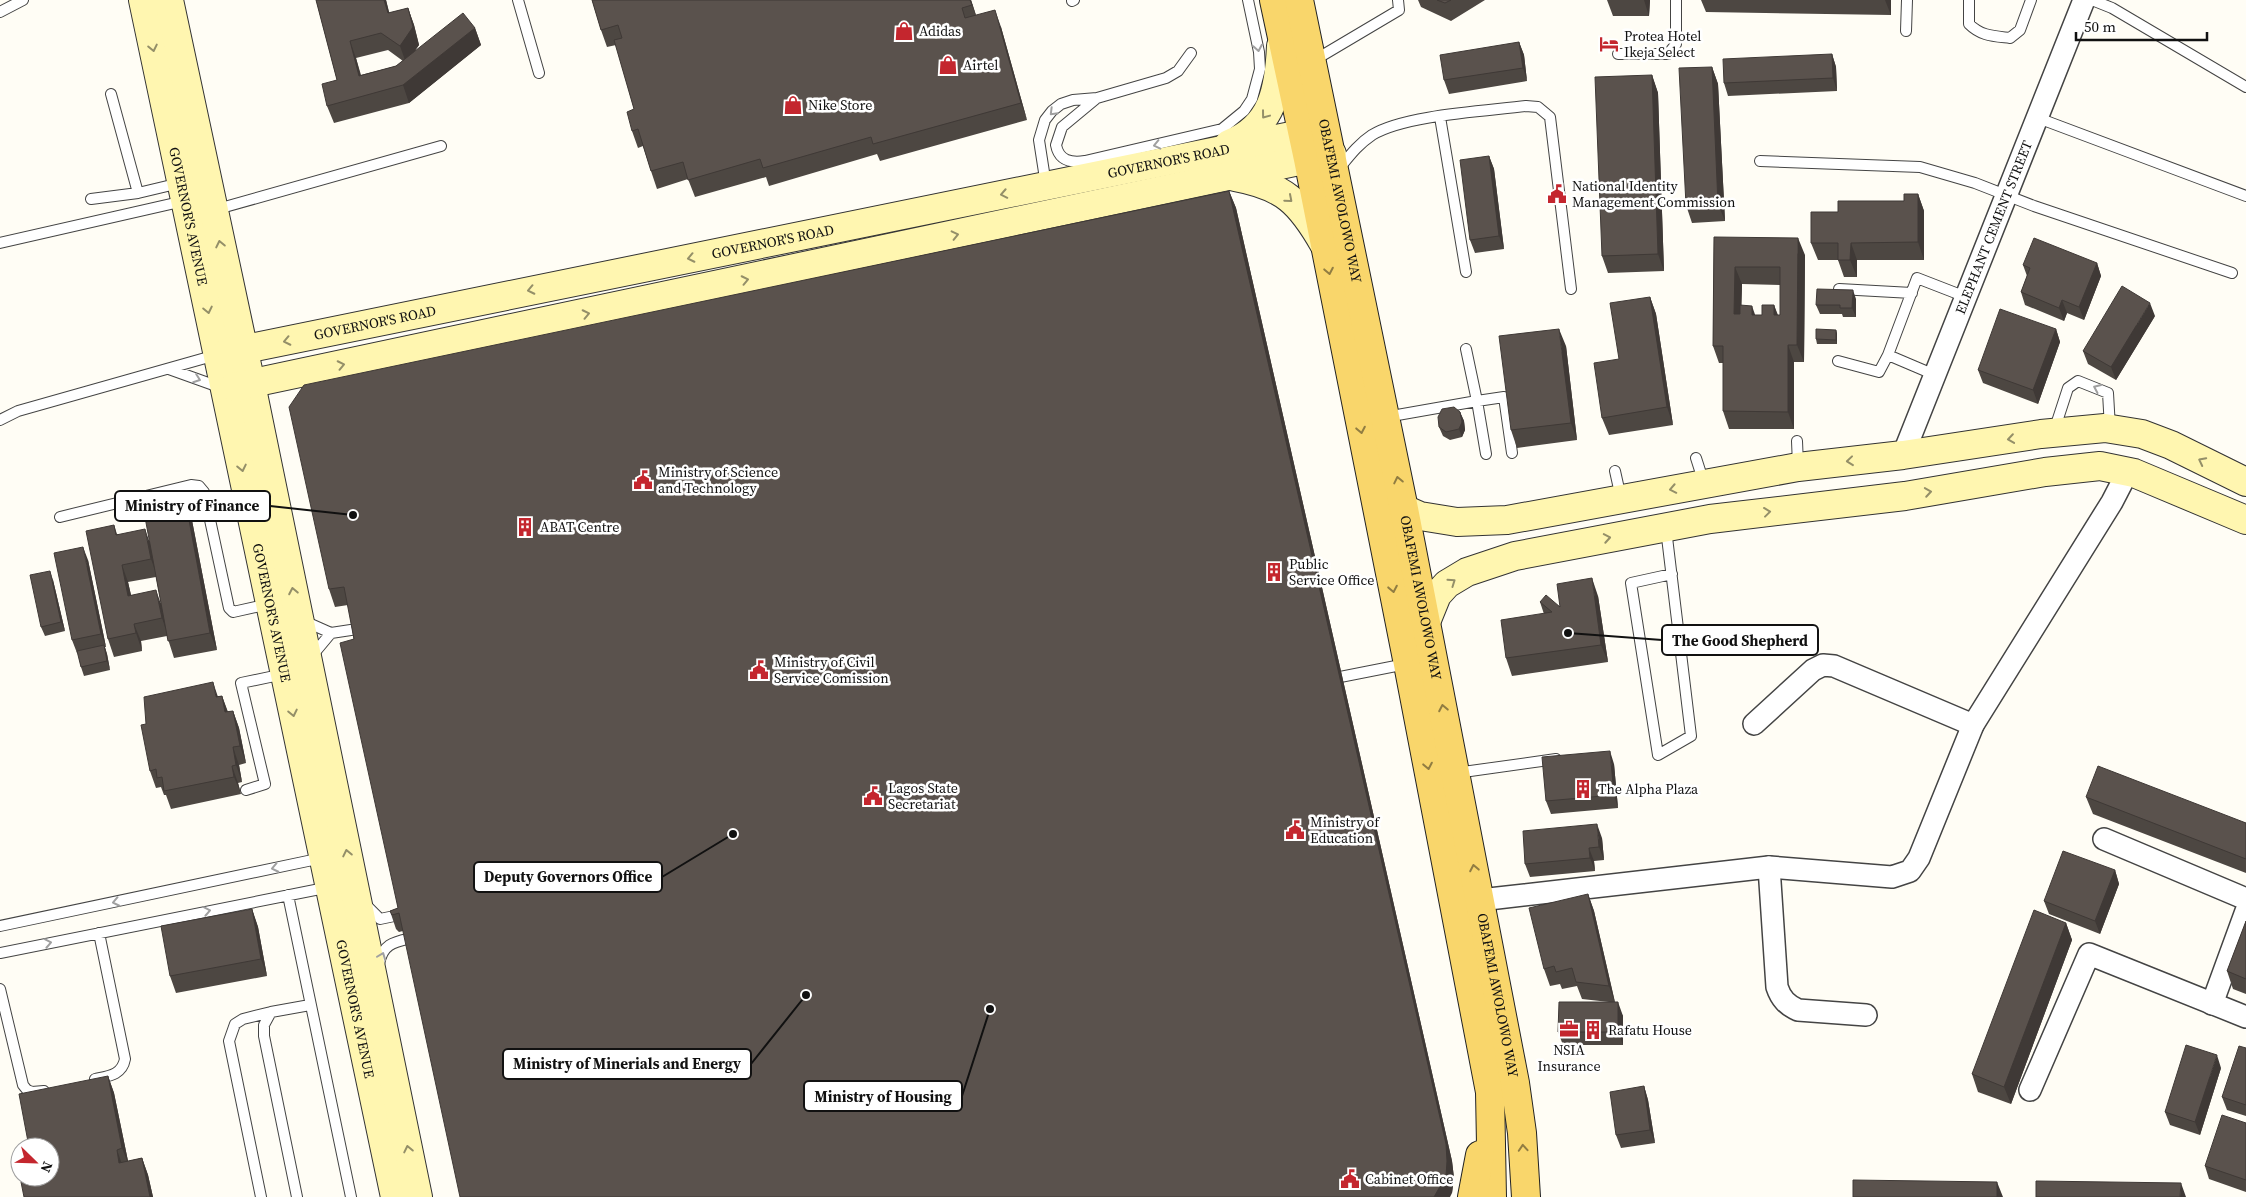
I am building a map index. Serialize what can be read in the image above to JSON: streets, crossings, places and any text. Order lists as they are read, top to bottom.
{
  "streets": {
    "main road": ["OBAFEMI AWOLOWO WAY"],
    "street": ["GOVERNOR'S ROAD", "GOVERNOR'S AVENUE", "ELEPHANT CEMENT STREET"]
  },
  "crossings": [
    ["GOVERNOR'S ROAD", "OBAFEMI AWOLOWO WAY"],
    ["GOVERNOR'S ROAD", "GOVERNOR'S AVENUE"]
  ],
  "places": {
    "shop": ["Adidas", "Airtel", "Nike Store"],
    "hotel": ["Protea Hotel Ikeja Select"],
    "public building": [
      "National Identity Management Commission",
      "Ministry of Science and Technology",
      "Ministry of Civil Service Comission",
      "Lagos State Secretariat",
      "Ministry of Education",
      "Cabinet Office"
    ],
    "other": [
      "Ministry of Finance",
      "The Good Shepherd",
      "Deputy Governors Office",
      "Ministry of Minerials and Energy",
      "Ministry of Housing"
    ],
    "building": [
      "ABAT Centre",
      "Public Service Office",
      "The Alpha Plaza",
      "Rafatu House"
    ],
    "office": ["NSIA Insurance"]
  },
  "scale_bar": "50 m",
  "north": "bottom right"
}
